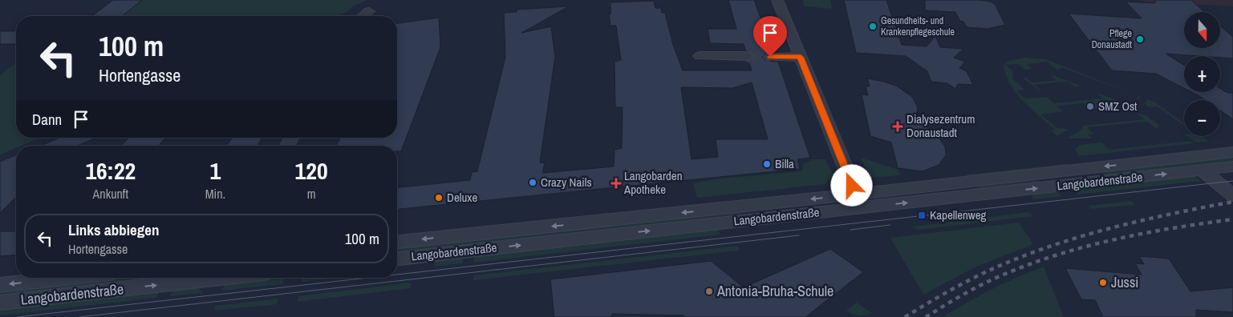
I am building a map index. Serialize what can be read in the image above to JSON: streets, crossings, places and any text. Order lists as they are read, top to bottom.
{
  "streets": {
    "street": ["Langobardenstraße"]
  },
  "places": {
    "other": [
      "Gesundheits- und Krankenpflegeschule",
      "Pflege Donaustadt",
      "SMZ Ost",
      "Billa",
      "Crazy Nails",
      "Deluxe",
      "Jussi",
      "Antonia-Bruha-Schule"
    ],
    "health": ["Dialysezentrum Donaustadt", "Langobarden Apotheke"],
    "transit": ["Kapellenweg"]
  },
  "north": "bottom",
  "page": {
    "map_buttons": ["+", "−"],
    "turn": ["100 m", "Hortengasse"],
    "then": "Dann",
    "eta": [
      "16:22",
      "Ankunft",
      "1",
      "Min.",
      "120",
      "m"
    ],
    "list": [
      {
        "name": "Links abbiegen",
        "note": "Hortengasse",
        "value": "100 m"
      }
    ]
  }
}
